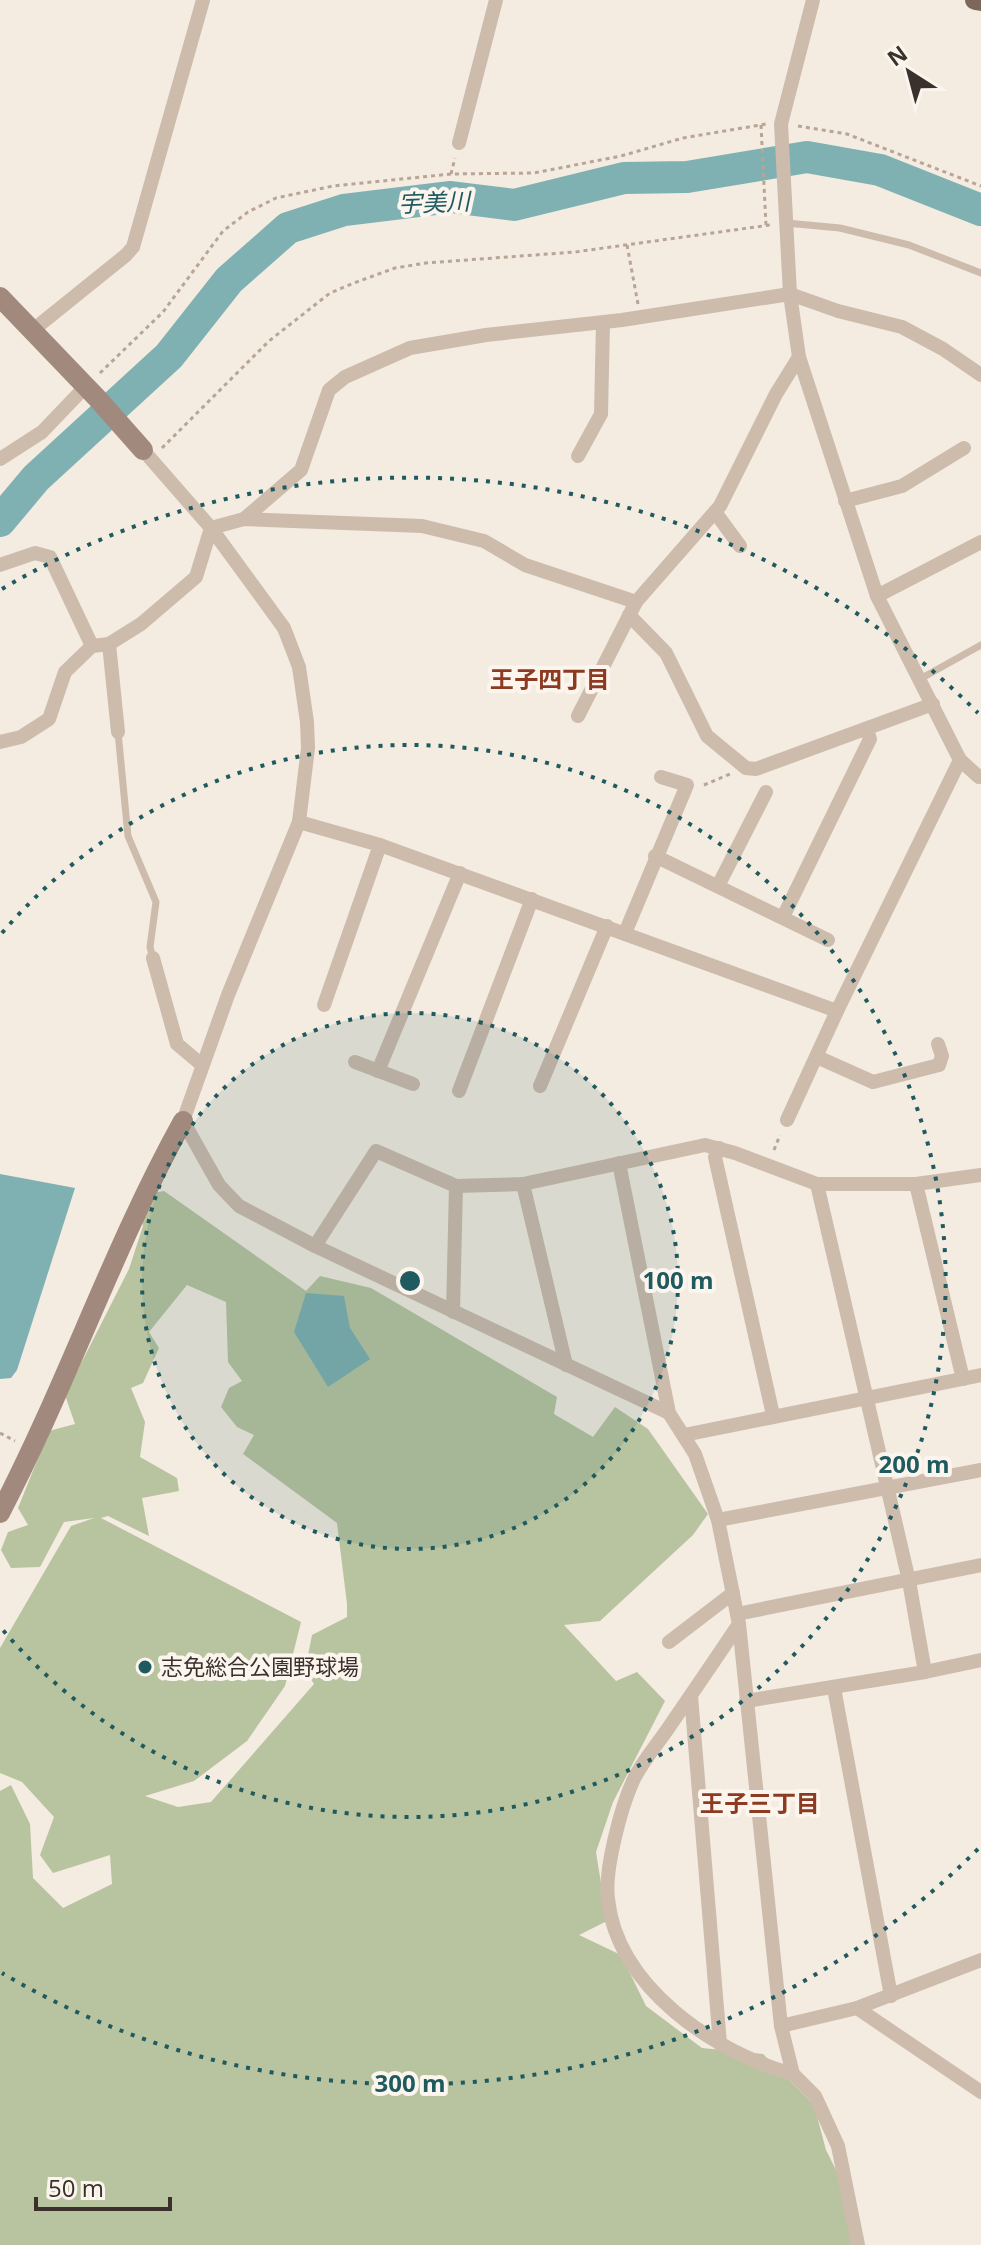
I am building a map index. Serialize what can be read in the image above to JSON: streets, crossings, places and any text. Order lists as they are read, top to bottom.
{
  "districts": ["王子四丁目", "王子三丁目"],
  "water": ["宇美川"],
  "places": ["志免総合公園野球場"],
  "scale_bar": "50 m",
  "north": "top left",
  "rings": ["100 m", "200 m", "300 m"]
}
